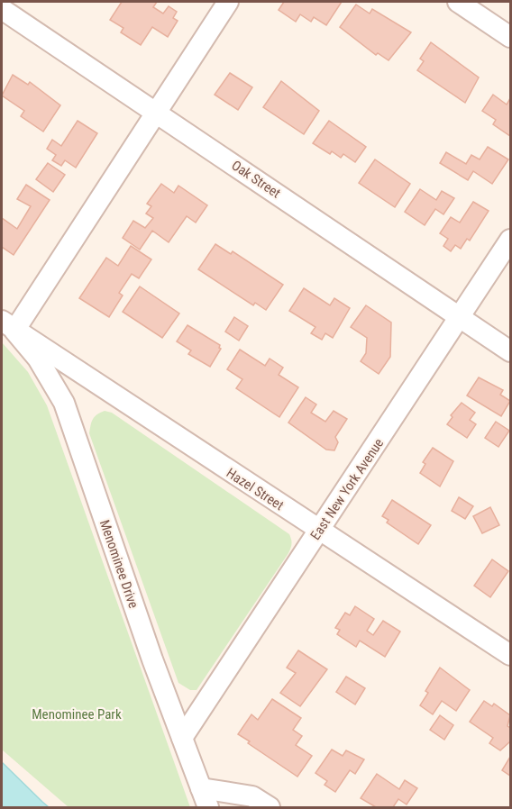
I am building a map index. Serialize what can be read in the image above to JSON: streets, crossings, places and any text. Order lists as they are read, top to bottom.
{
  "streets": {
    "street": [
      "Oak Street",
      "Hazel Street",
      "East New York Avenue",
      "Menominee Drive"
    ]
  },
  "crossings": [
    ["Oak Street", "East New York Avenue"],
    ["Hazel Street", "East New York Avenue"],
    ["Hazel Street", "Menominee Drive"],
    ["East New York Avenue", "Menominee Drive"]
  ],
  "parks": ["Menominee Park"]
}
